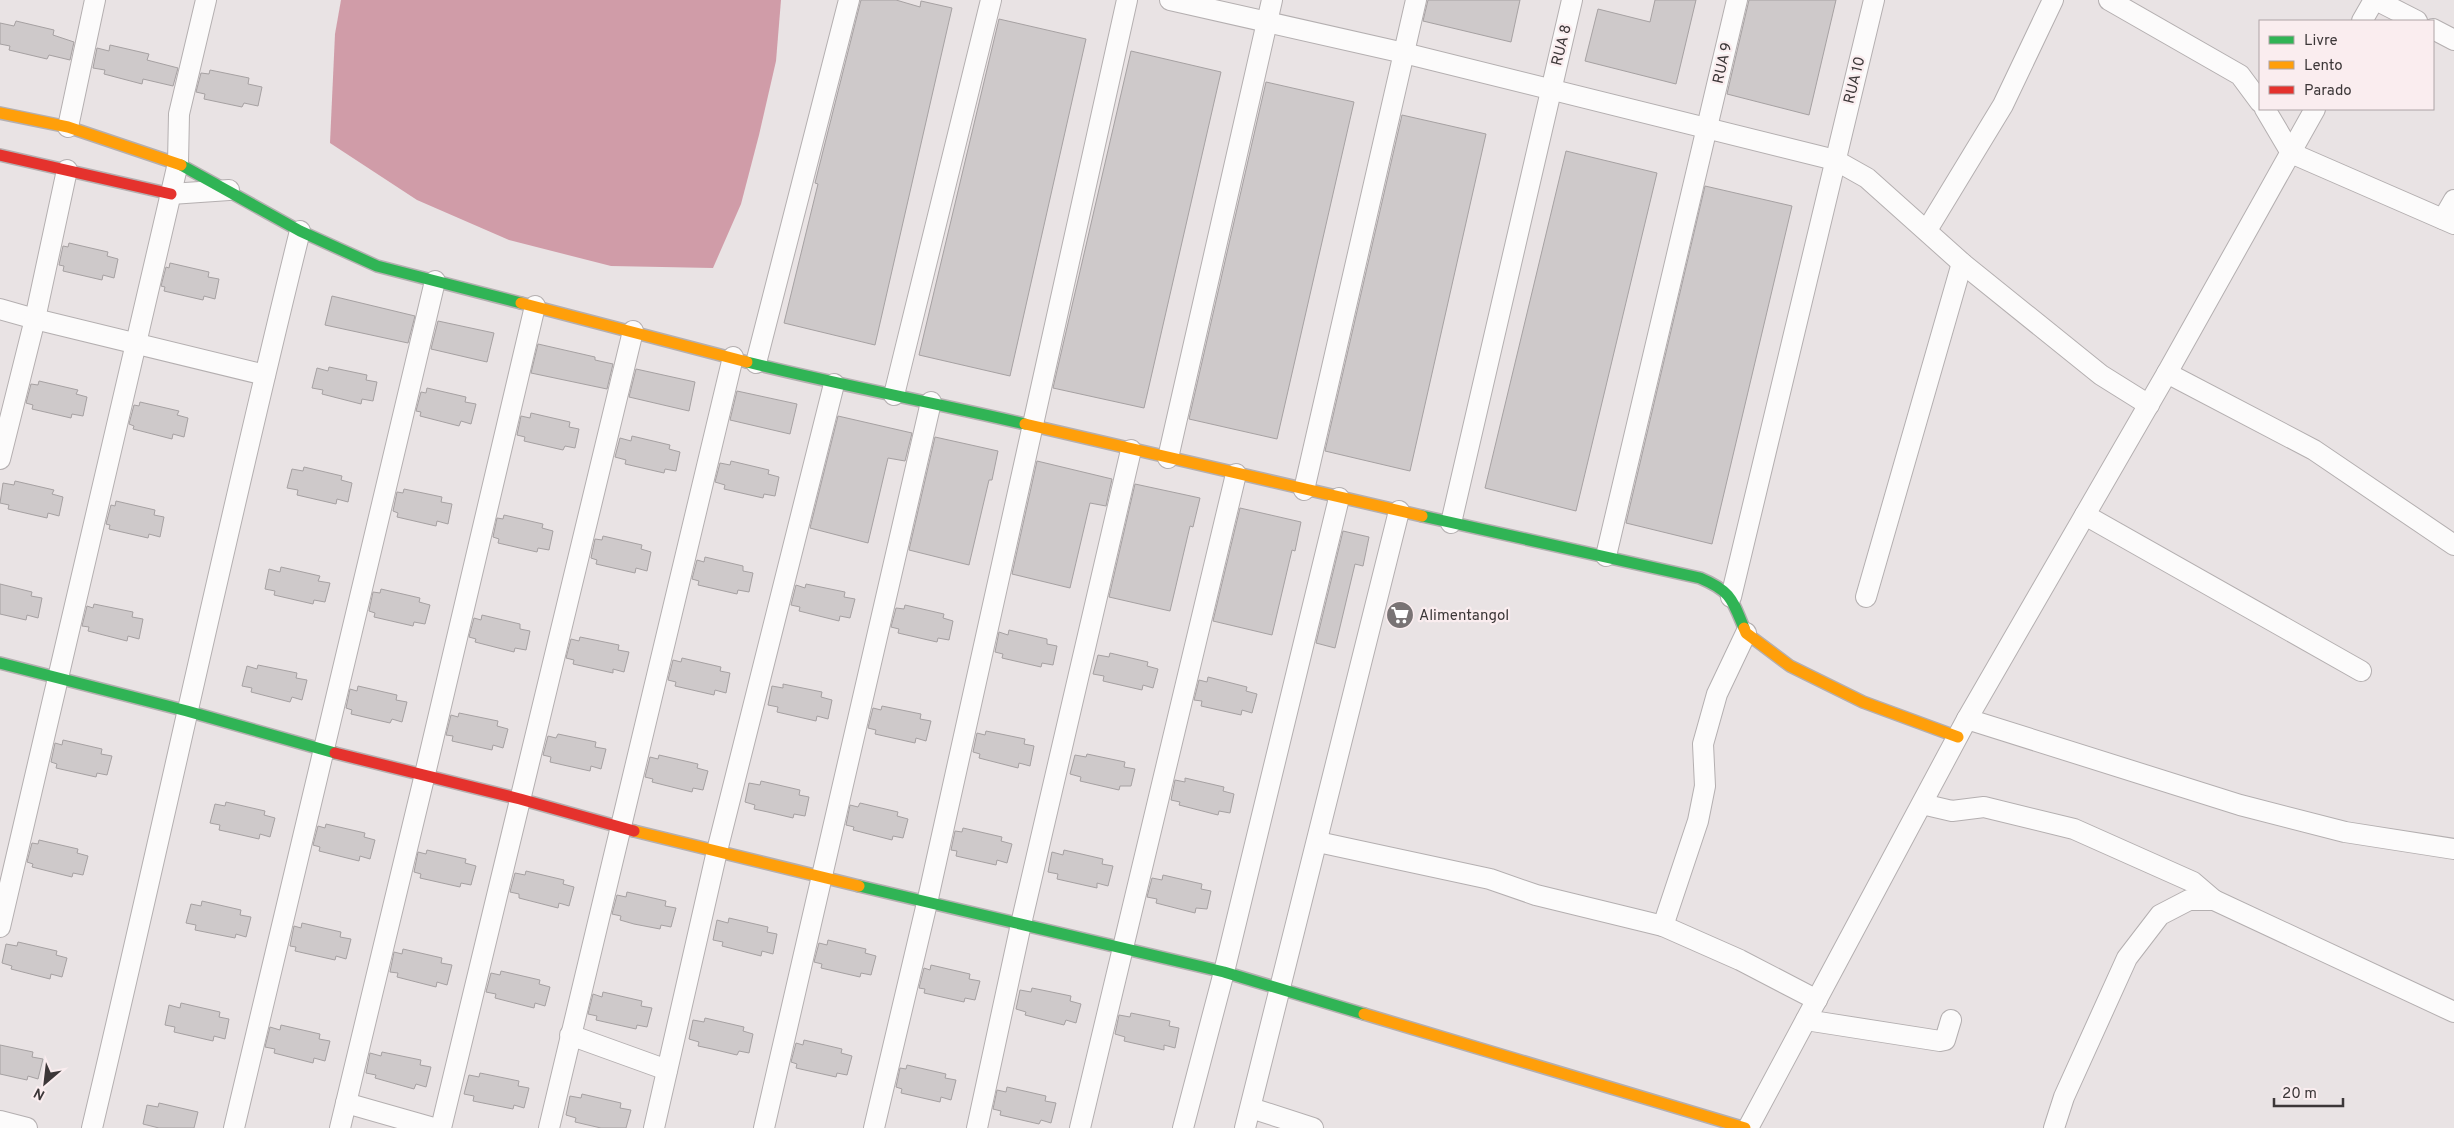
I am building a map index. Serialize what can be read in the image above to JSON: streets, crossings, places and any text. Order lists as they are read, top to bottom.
{
  "streets": {
    "street": ["RUA 8", "RUA 9", "RUA 10"]
  },
  "places": {
    "supermarket": ["Alimentangol"]
  },
  "legend": ["Livre", "Lento", "Parado"],
  "scale_bar": "20 m",
  "north": "bottom left"
}
